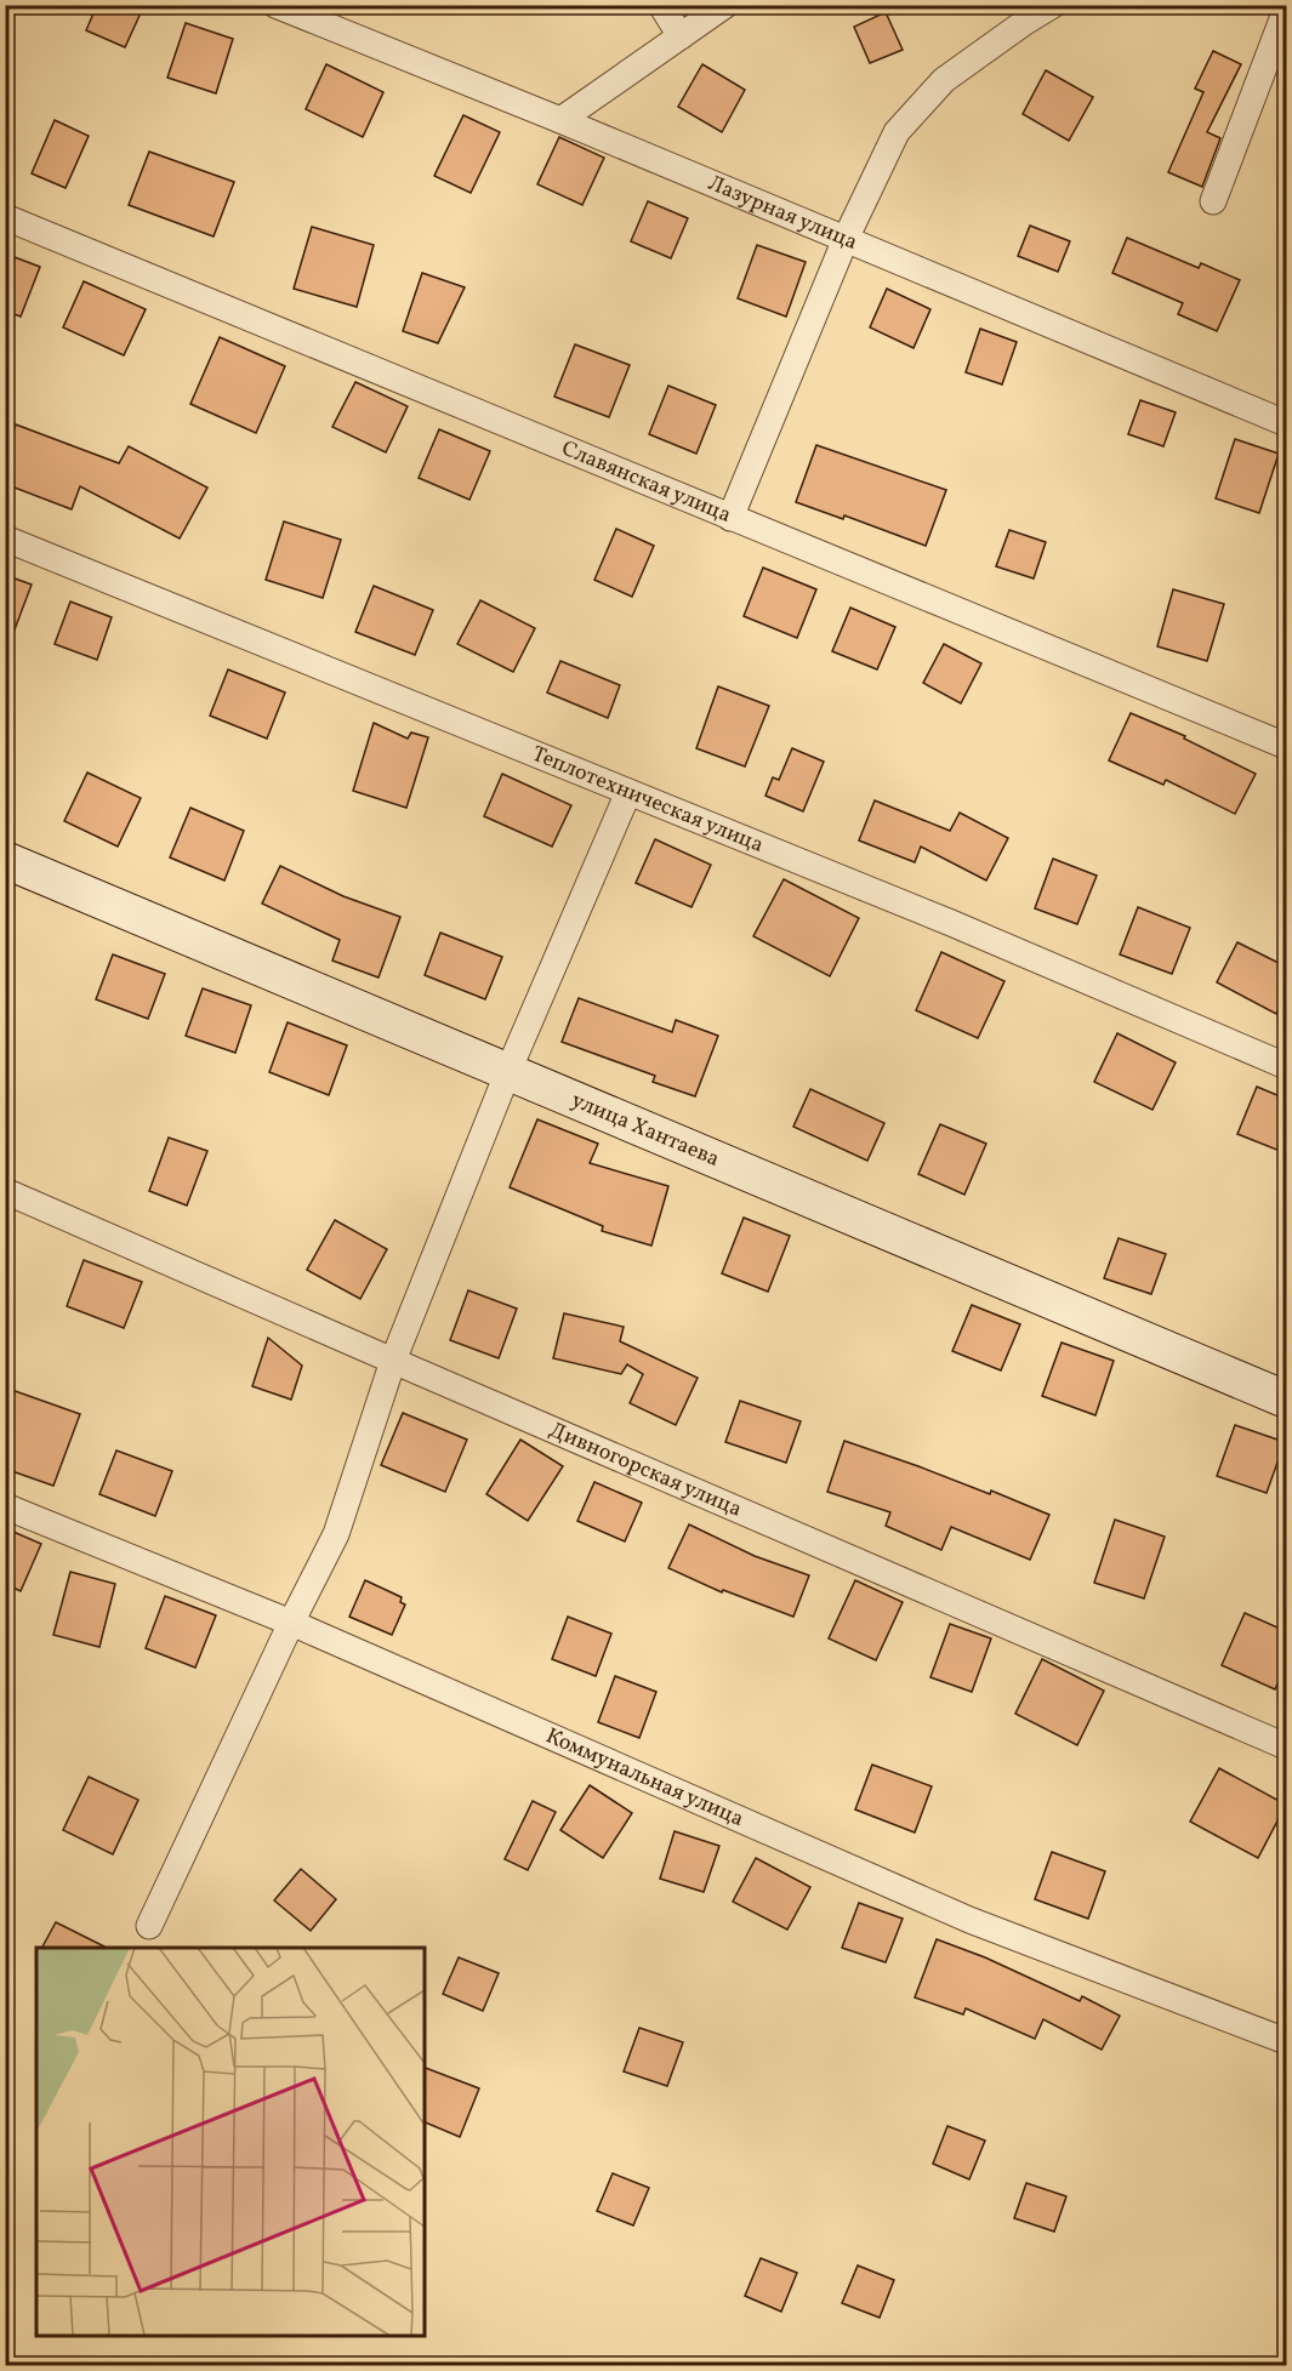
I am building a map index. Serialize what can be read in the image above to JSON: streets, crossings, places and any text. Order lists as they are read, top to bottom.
{
  "streets": {
    "street": [
      "Лазурная улица",
      "Славянская улица",
      "Теплотехническая улица",
      "улица Хантаева",
      "Дивногорская улица",
      "Коммунальная улица"
    ]
  }
}
